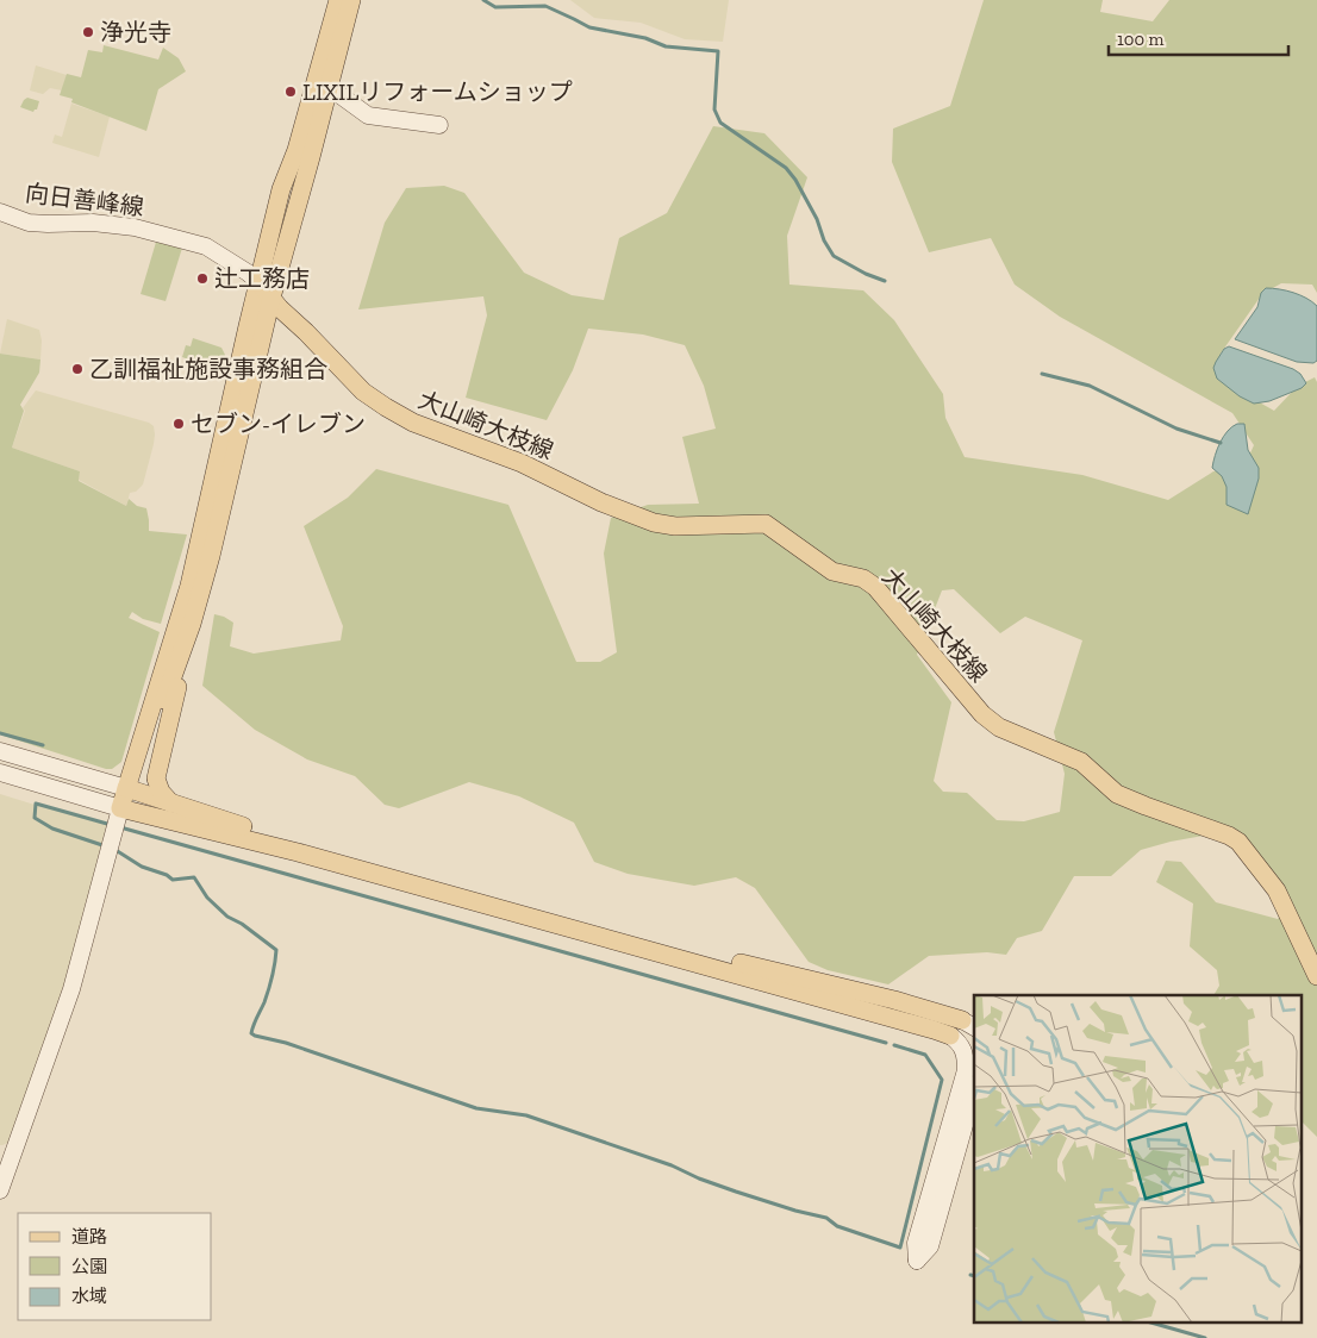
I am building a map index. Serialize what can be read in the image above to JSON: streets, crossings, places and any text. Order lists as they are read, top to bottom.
{
  "streets": {
    "main road": ["大山崎大枝線"],
    "street": ["向日善峰線"]
  },
  "crossings": [
    ["向日善峰線", "大山崎大枝線"]
  ],
  "places": [
    "浄光寺",
    "LIXILリフォームショップ",
    "辻工務店",
    "乙訓福祉施設事務組合",
    "セブン-イレブン"
  ],
  "legend": ["道路", "公園", "水域"],
  "scale_bar": "100 m"
}
